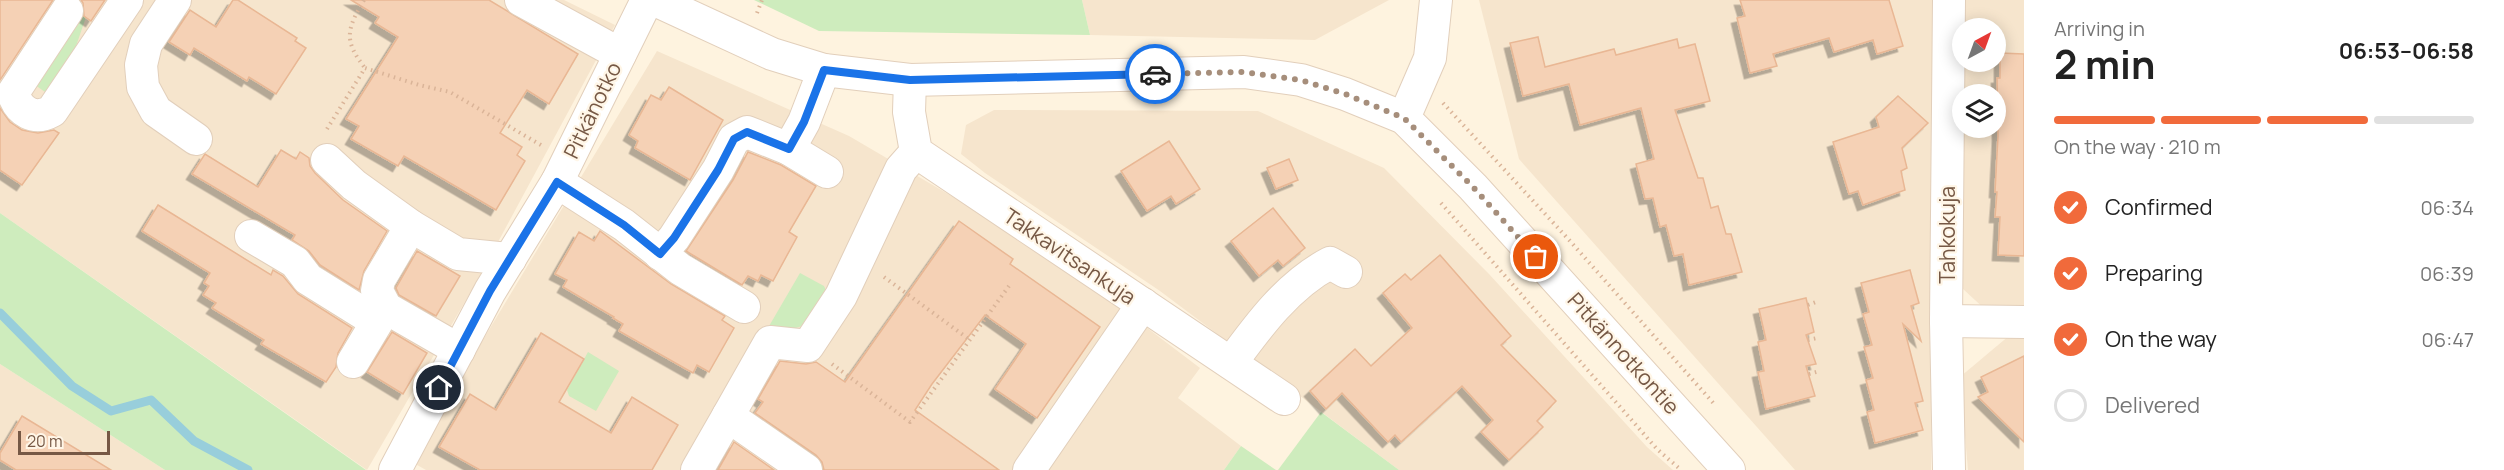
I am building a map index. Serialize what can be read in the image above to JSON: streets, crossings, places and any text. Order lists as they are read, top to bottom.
{
  "streets": {
    "street": [
      "Pitkänotko",
      "Tahkokuja",
      "Takkavitsankuja",
      "Pitkännotkontie"
    ]
  },
  "scale_bar": "20 m",
  "north": "top right",
  "page": {
    "heading": ["2 min", "Arriving in", "06:53–06:58"],
    "bar": "On the way · 210 m",
    "list": [
      ["Confirmed", "06:34"],
      ["Preparing", "06:39"],
      ["On the way", "06:47"],
      "Delivered"
    ],
    "scale": "20 m"
  }
}
